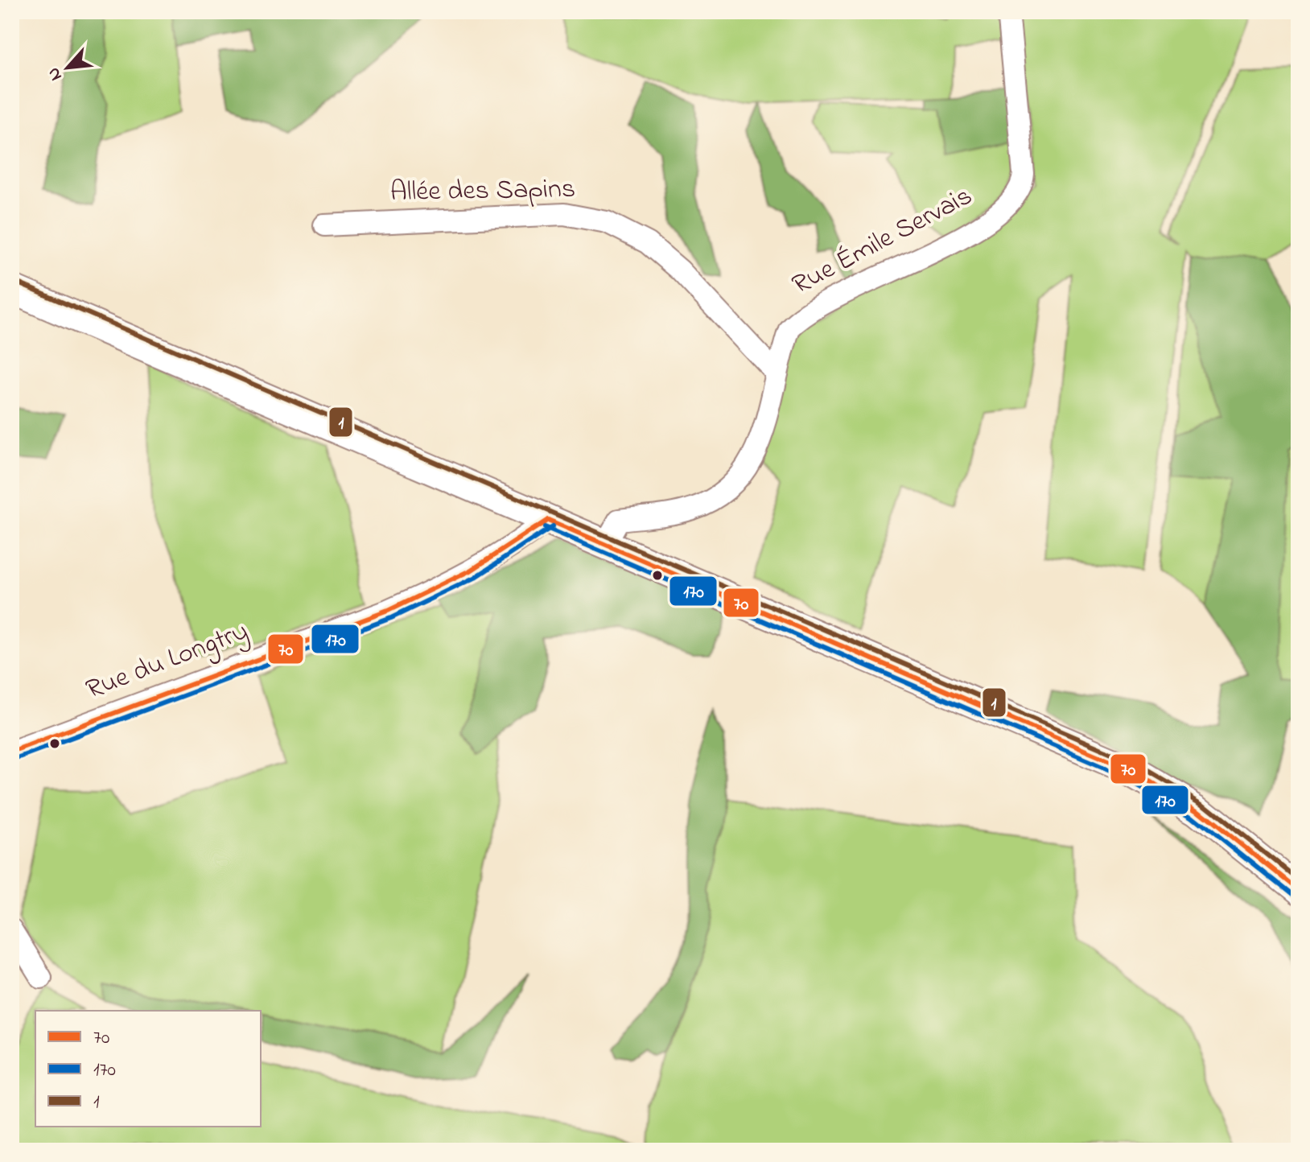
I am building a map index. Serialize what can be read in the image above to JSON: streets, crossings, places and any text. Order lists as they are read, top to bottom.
{
  "streets": {
    "street": ["Allée des Sapins", "Rue Émile Servais", "Rue du Longtry"]
  },
  "crossings": [
    ["Allée des Sapins", "Rue Émile Servais"]
  ],
  "lines": ["transit line 1", "transit line 70", "transit line 170"],
  "legend": ["70", "170", "1"],
  "north": "bottom left"
}
